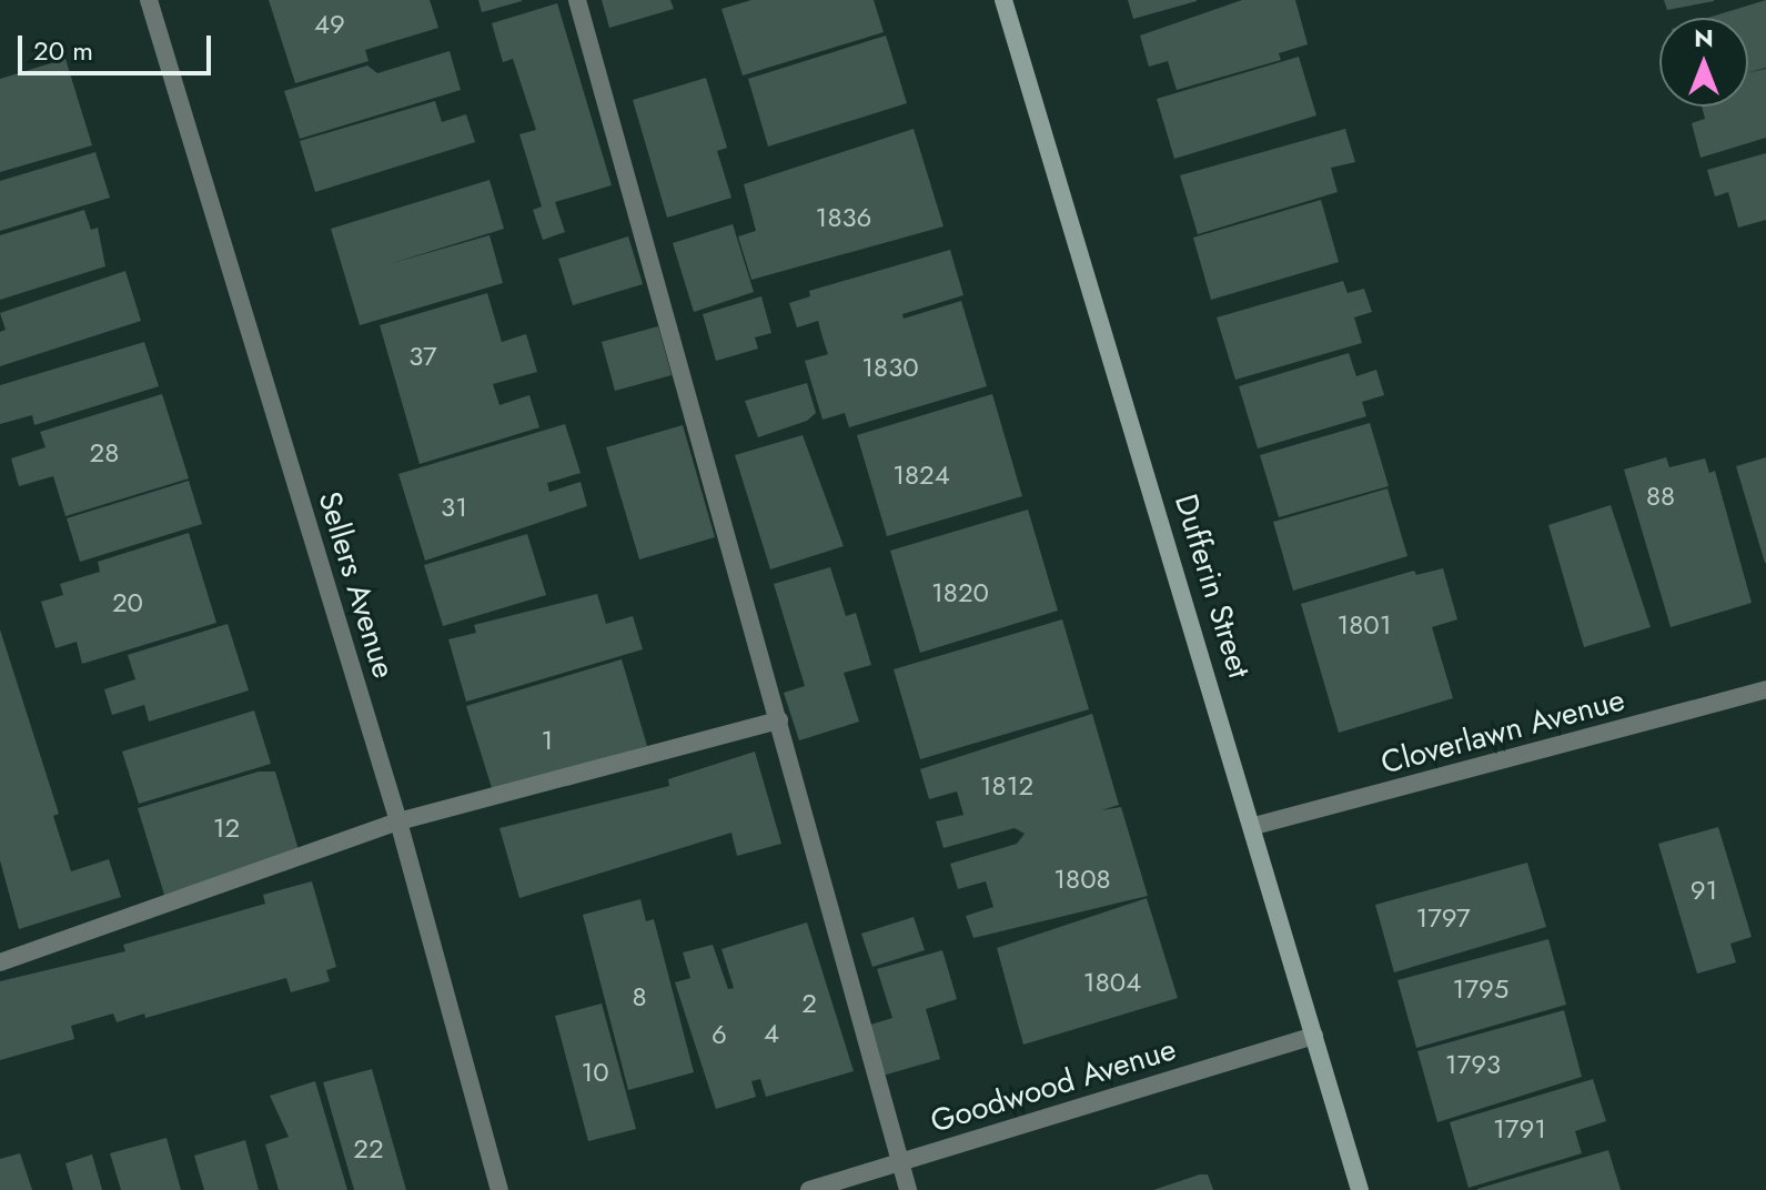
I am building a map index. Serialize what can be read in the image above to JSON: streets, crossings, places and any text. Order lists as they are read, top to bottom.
{
  "streets": {
    "main road": ["Dufferin Street"],
    "street": ["Sellers Avenue", "Cloverlawn Avenue", "Goodwood Avenue"]
  },
  "crossings": [
    ["Dufferin Street", "Cloverlawn Avenue"],
    ["Dufferin Street", "Goodwood Avenue"]
  ],
  "house_numbers": [
    "49",
    "1836",
    "37",
    "1830",
    "28",
    "1824",
    "88",
    "31",
    "1820",
    "20",
    "1801",
    "1",
    "1812",
    "12",
    "1808",
    "91",
    "1797",
    "1804",
    "1795",
    "8",
    "2",
    "4",
    "6",
    "1793",
    "10",
    "1791",
    "22"
  ],
  "scale_bar": "20 m",
  "north": "top"
}
